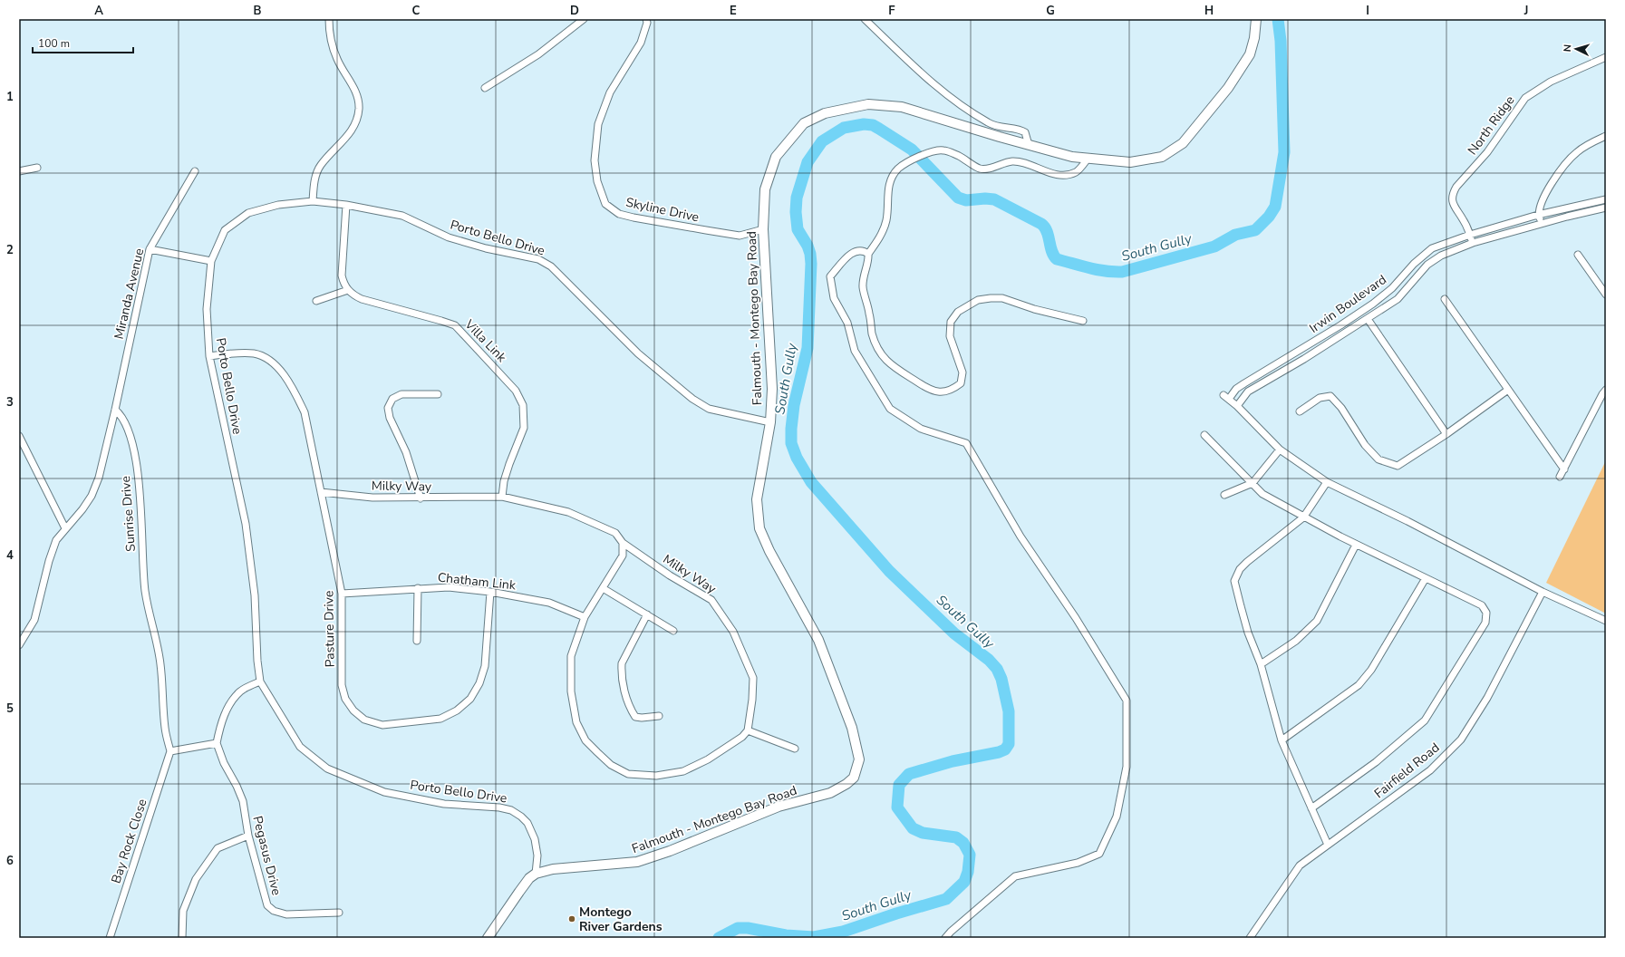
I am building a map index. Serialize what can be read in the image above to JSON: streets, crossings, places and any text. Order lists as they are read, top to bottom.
{
  "streets": {
    "main road": ["Falmouth - Montego Bay Road"],
    "street": [
      "North Ridge",
      "Skyline Drive",
      "Porto Bello Drive",
      "Miranda Avenue",
      "Irwin Boulevard",
      "Villa Link",
      "Milky Way",
      "Sunrise Drive",
      "Chatham Link",
      "Pasture Drive",
      "Fairfield Road",
      "Bay Rock Close",
      "Pegasus Drive"
    ]
  },
  "crossings": [
    ["North Ridge", "Irwin Boulevard"],
    ["Skyline Drive", "Falmouth - Montego Bay Road"],
    ["Porto Bello Drive", "Falmouth - Montego Bay Road"],
    ["Porto Bello Drive", "Pasture Drive"],
    ["Miranda Avenue", "Sunrise Drive"],
    ["Villa Link", "Milky Way"],
    ["Milky Way", "Pasture Drive"],
    ["Sunrise Drive", "Bay Rock Close"],
    ["Chatham Link", "Pasture Drive"]
  ],
  "water": ["South Gully"],
  "places": ["Montego River Gardens"],
  "scale_bar": "100 m",
  "north": "left",
  "grid": {
    "columns": [
      "A",
      "B",
      "C",
      "D",
      "E",
      "F",
      "G",
      "H",
      "I",
      "J"
    ],
    "rows": [
      "1",
      "2",
      "3",
      "4",
      "5",
      "6"
    ]
  }
}
